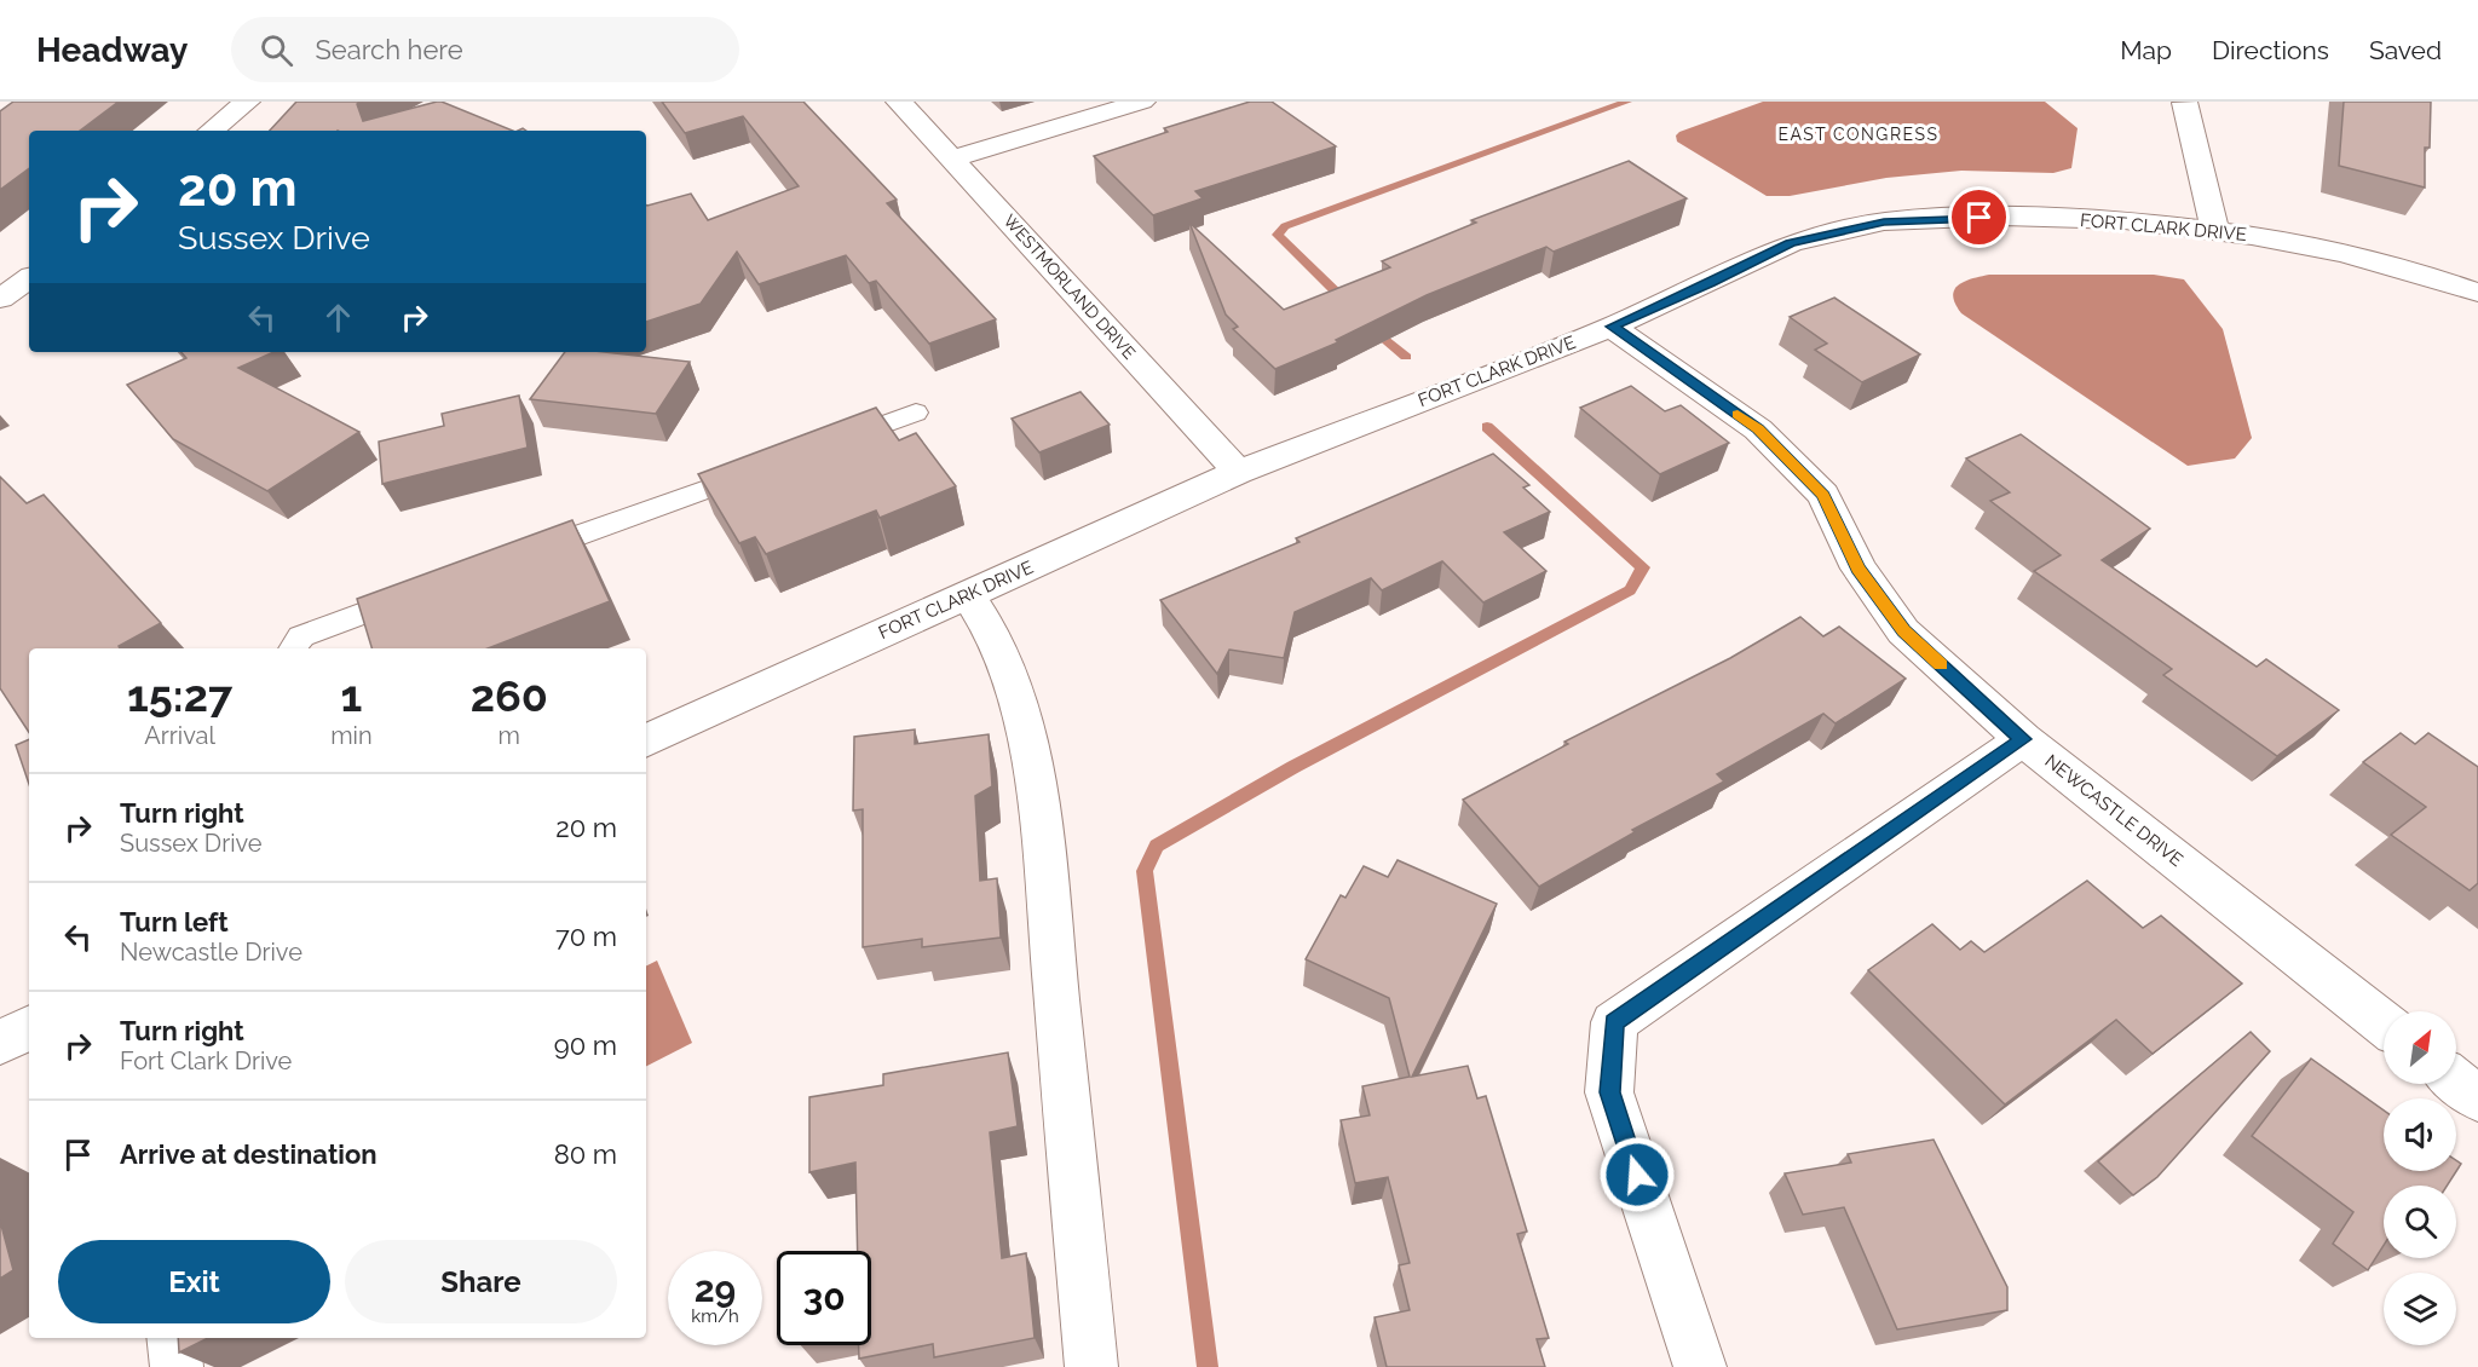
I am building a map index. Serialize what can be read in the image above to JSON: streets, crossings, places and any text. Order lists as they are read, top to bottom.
{
  "streets": {
    "street": ["FORT CLARK DRIVE", "WESTMORLAND DRIVE", "NEWCASTLE DRIVE"]
  },
  "crossings": [
    ["FORT CLARK DRIVE", "WESTMORLAND DRIVE"],
    ["FORT CLARK DRIVE", "NEWCASTLE DRIVE"]
  ],
  "districts": ["EAST CONGRESS"],
  "north": "top right",
  "page": {
    "header": "Headway",
    "search": "Search here",
    "nav": ["Map", "Directions", "Saved"],
    "turn": ["20 m", "Sussex Drive"],
    "eta": [
      "15:27",
      "Arrival",
      "1",
      "min",
      "260",
      "m"
    ],
    "list": [
      {
        "name": "Turn right",
        "note": "Sussex Drive",
        "value": "20 m"
      },
      {
        "name": "Turn left",
        "note": "Newcastle Drive",
        "value": "70 m"
      },
      {
        "name": "Turn right",
        "note": "Fort Clark Drive",
        "value": "90 m"
      },
      {
        "name": "Arrive at destination",
        "value": "80 m"
      }
    ],
    "buttons": ["Exit", "Share"],
    "speed": "29 km/h",
    "limit": "30"
  }
}
